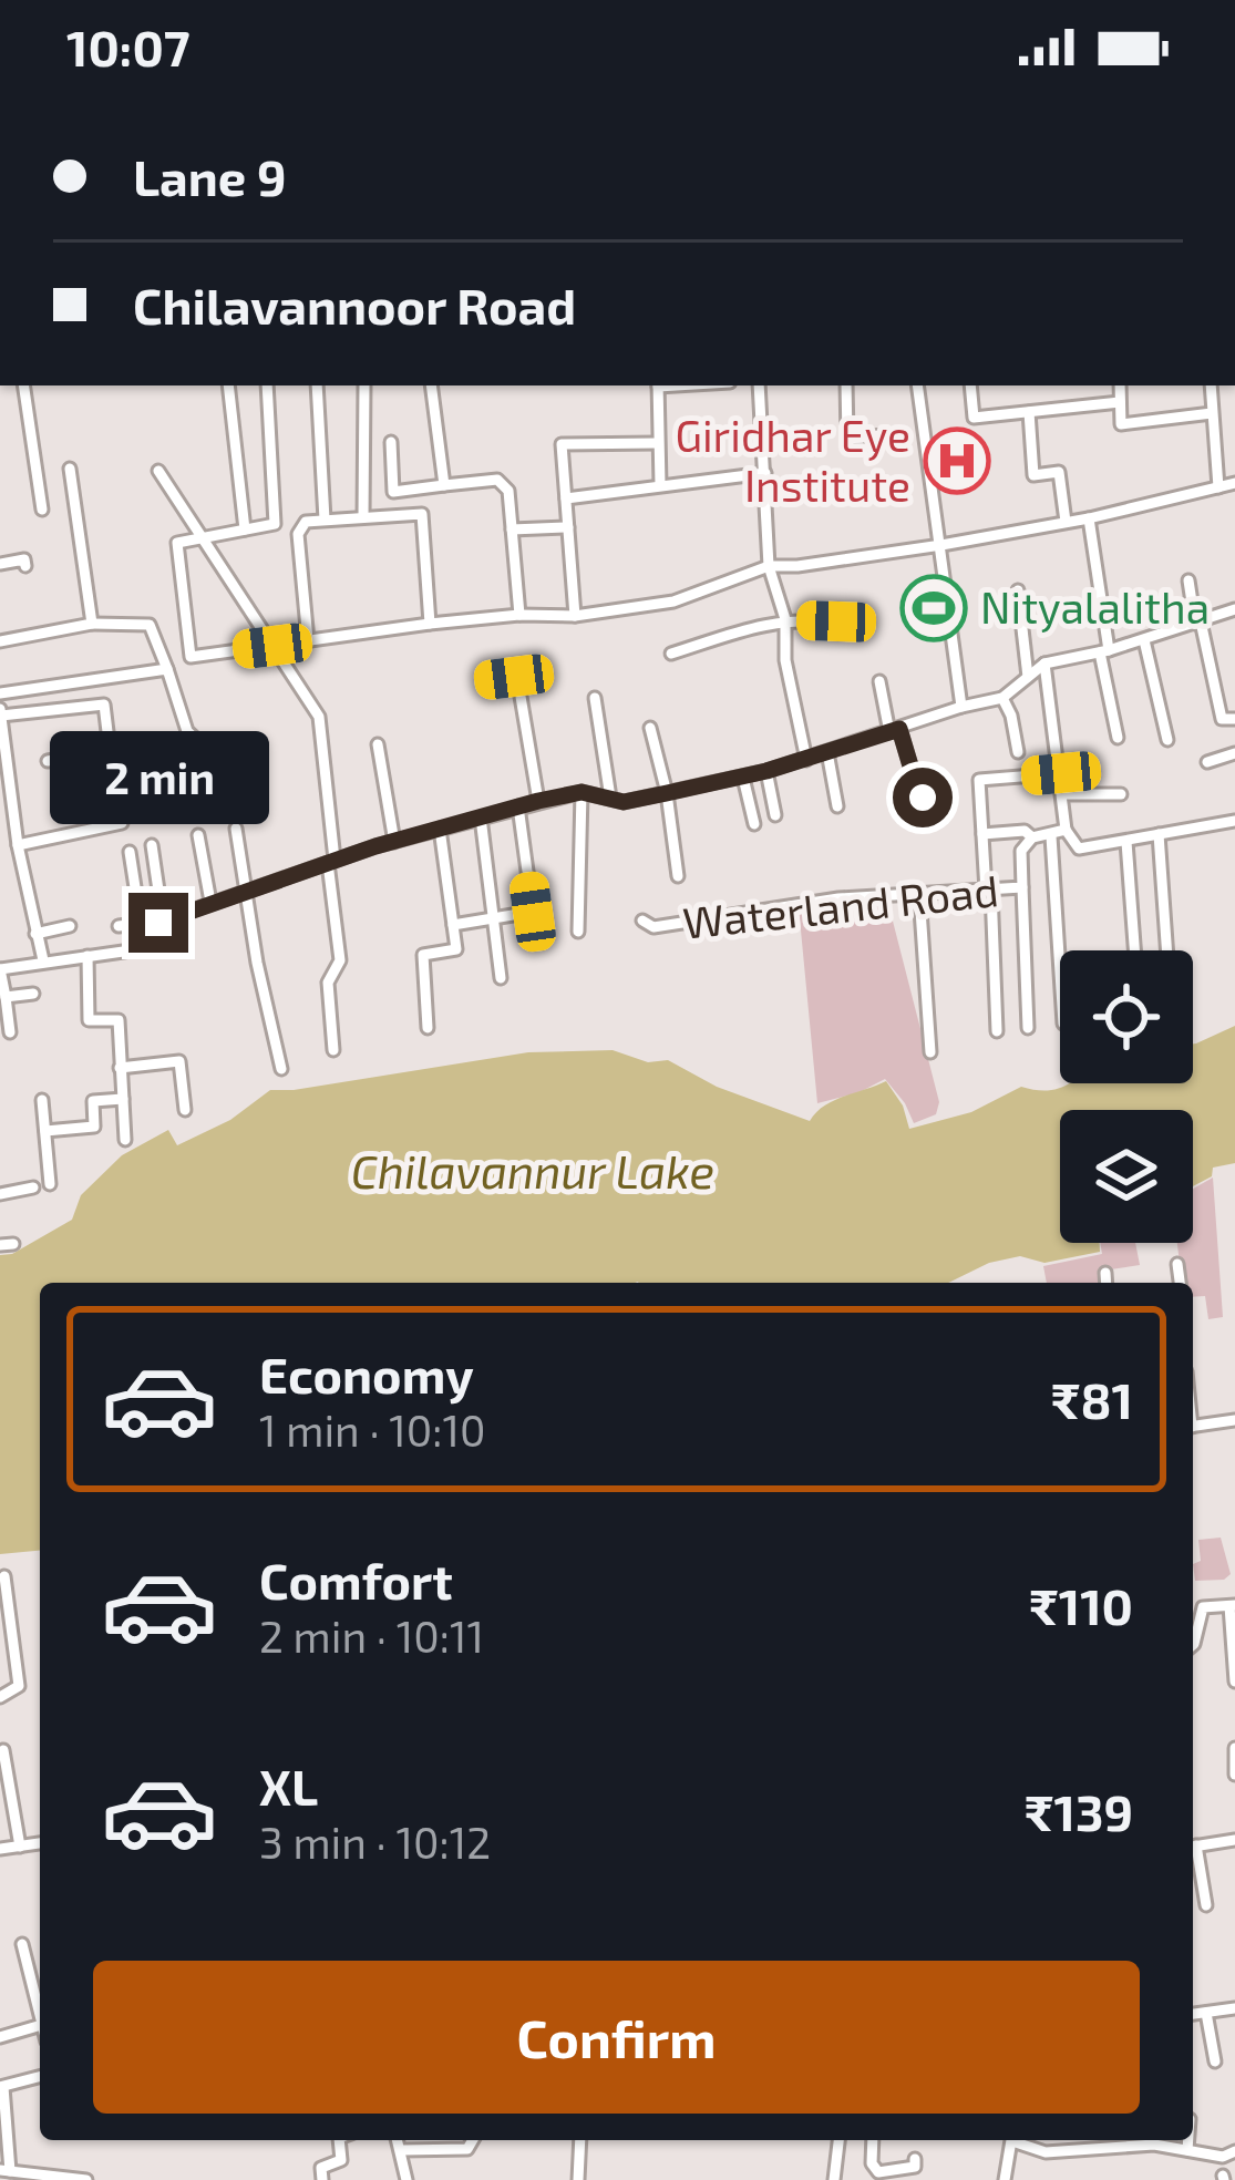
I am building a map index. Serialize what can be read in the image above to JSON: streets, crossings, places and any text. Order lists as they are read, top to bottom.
{
  "streets": {
    "street": ["Waterland Road"]
  },
  "water": ["Chilavannur Lake"],
  "places": {
    "hospital": ["Giridhar Eye Institute"],
    "sports": ["Nityalalitha"]
  },
  "page": {
    "status": "10:07",
    "banner": ["Lane 9", "Chilavannoor Road"],
    "bubble": "2 min",
    "list": [
      {
        "name": "Economy",
        "note": "1 min · 10:10",
        "value": "₹81"
      },
      {
        "name": "Comfort",
        "note": "2 min · 10:11",
        "value": "₹110"
      },
      {
        "name": "XL",
        "note": "3 min · 10:12",
        "value": "₹139"
      }
    ],
    "buttons": "Confirm"
  }
}
